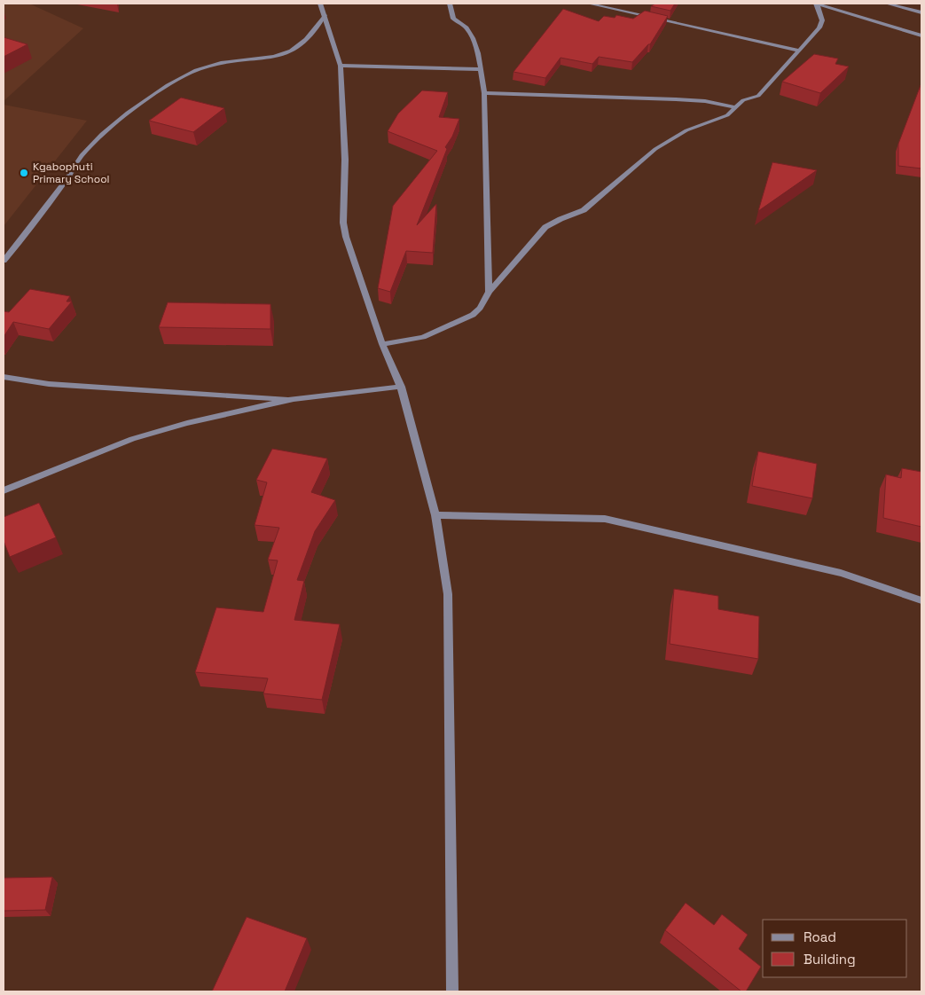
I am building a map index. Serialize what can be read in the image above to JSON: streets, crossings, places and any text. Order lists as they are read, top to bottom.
{
  "places": ["Kgabophuti Primary School"],
  "legend": ["Road", "Building"]
}
